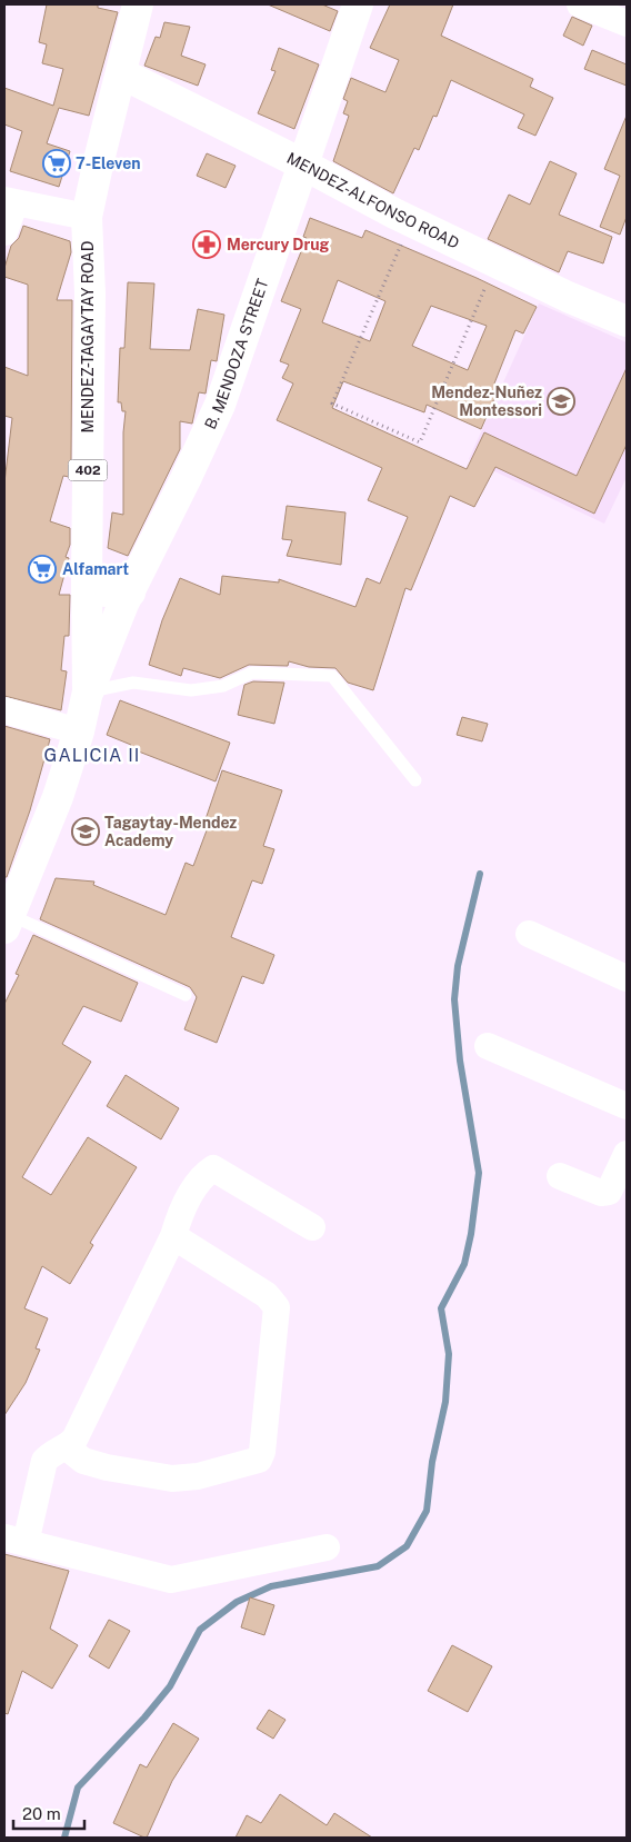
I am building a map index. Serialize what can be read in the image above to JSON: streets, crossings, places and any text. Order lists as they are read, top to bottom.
{
  "streets": {
    "main road": [
      "MENDEZ-ALFONSO ROAD",
      "MENDEZ-TAGAYTAY ROAD",
      "B. MENDOZA STREET",
      "402"
    ]
  },
  "crossings": [
    ["MENDEZ-ALFONSO ROAD", "MENDEZ-TAGAYTAY ROAD"],
    ["MENDEZ-ALFONSO ROAD", "B. MENDOZA STREET"],
    ["MENDEZ-TAGAYTAY ROAD", "B. MENDOZA STREET"]
  ],
  "districts": ["GALICIA II"],
  "places": {
    "supermarket": ["7-Eleven", "Alfamart"],
    "pharmacy": ["Mercury Drug"],
    "school or university": ["Mendez-Nuñez Montessori", "Tagaytay-Mendez Academy"]
  },
  "scale_bar": "20 m"
}
